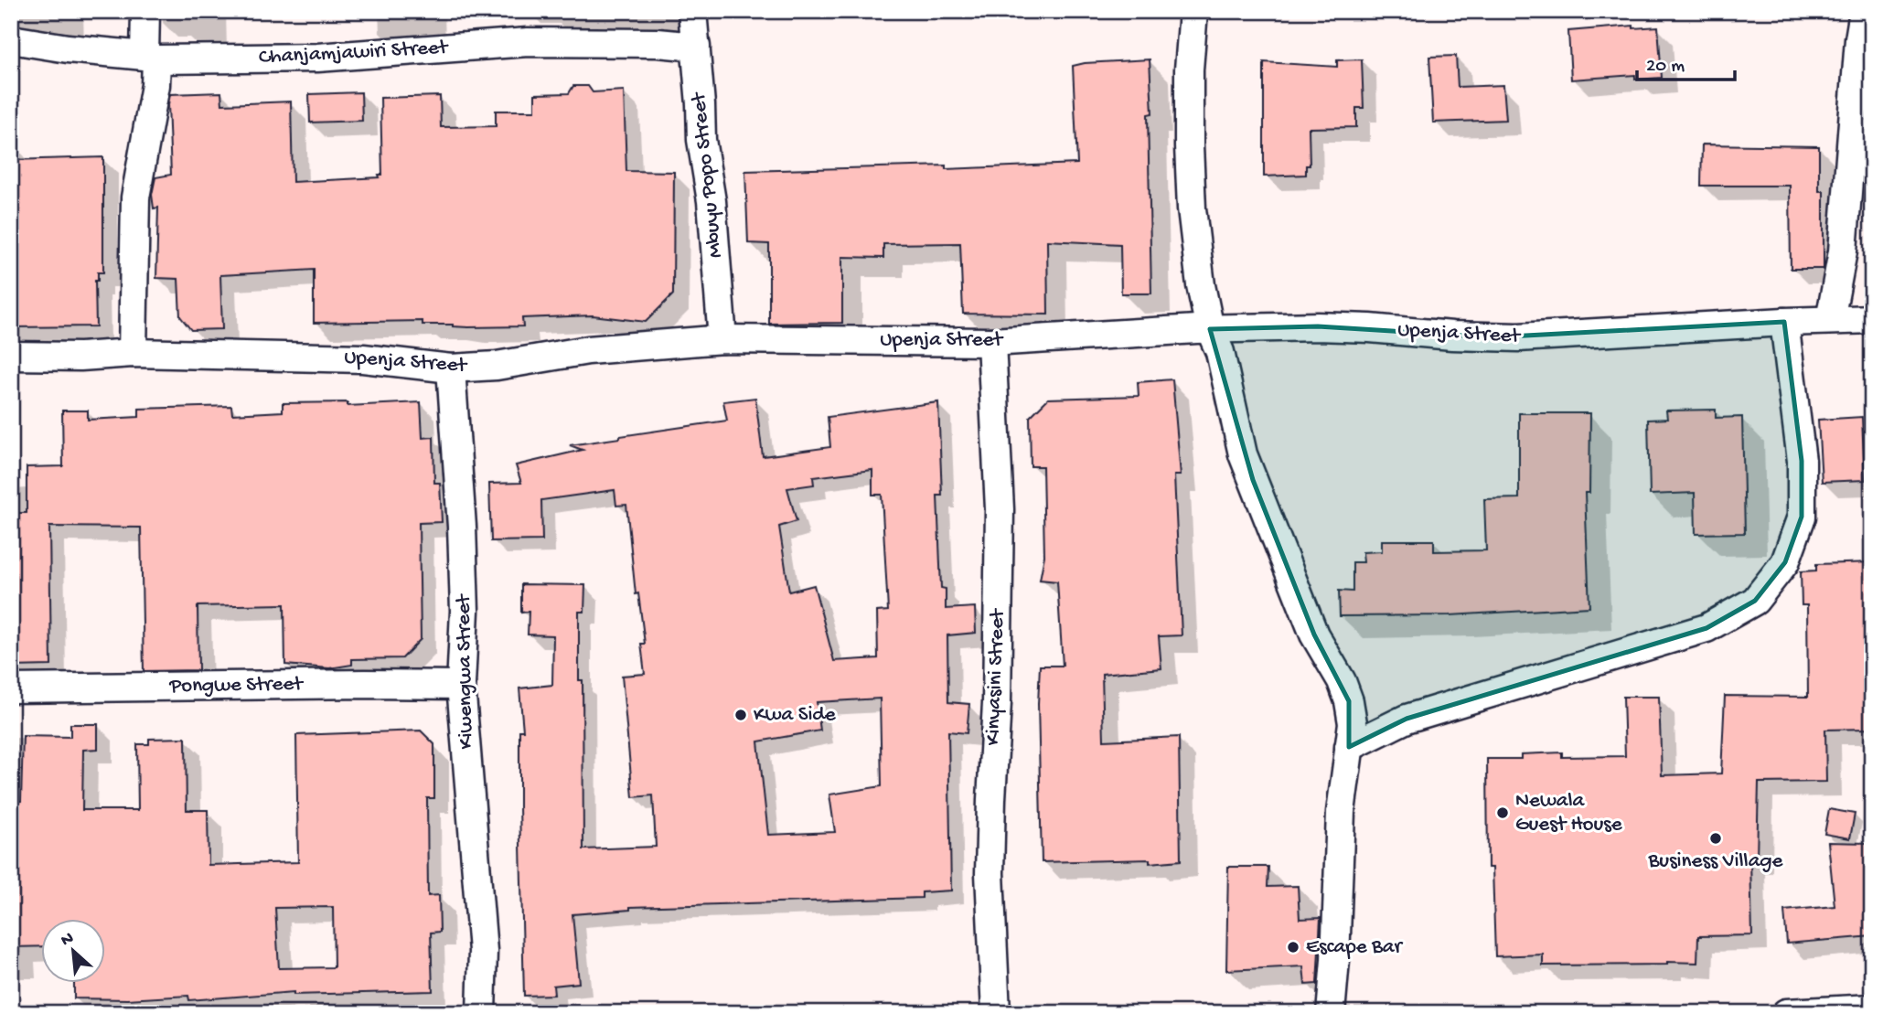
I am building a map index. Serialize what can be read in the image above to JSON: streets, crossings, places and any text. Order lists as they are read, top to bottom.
{
  "streets": {
    "street": [
      "Chanjamjawiri Street",
      "Mbuyu Popo Street",
      "Upenja Street",
      "Kiwengwa Street",
      "Kinyasini Street",
      "Pongwe Street"
    ]
  },
  "crossings": [
    ["Chanjamjawiri Street", "Mbuyu Popo Street"],
    ["Mbuyu Popo Street", "Upenja Street"],
    ["Upenja Street", "Kiwengwa Street"],
    ["Upenja Street", "Kinyasini Street"],
    ["Kiwengwa Street", "Pongwe Street"]
  ],
  "places": [
    "Kwa Side",
    "Newala Guest House",
    "Business Village",
    "Escape Bar"
  ],
  "scale_bar": "20 m",
  "north": "top left"
}
